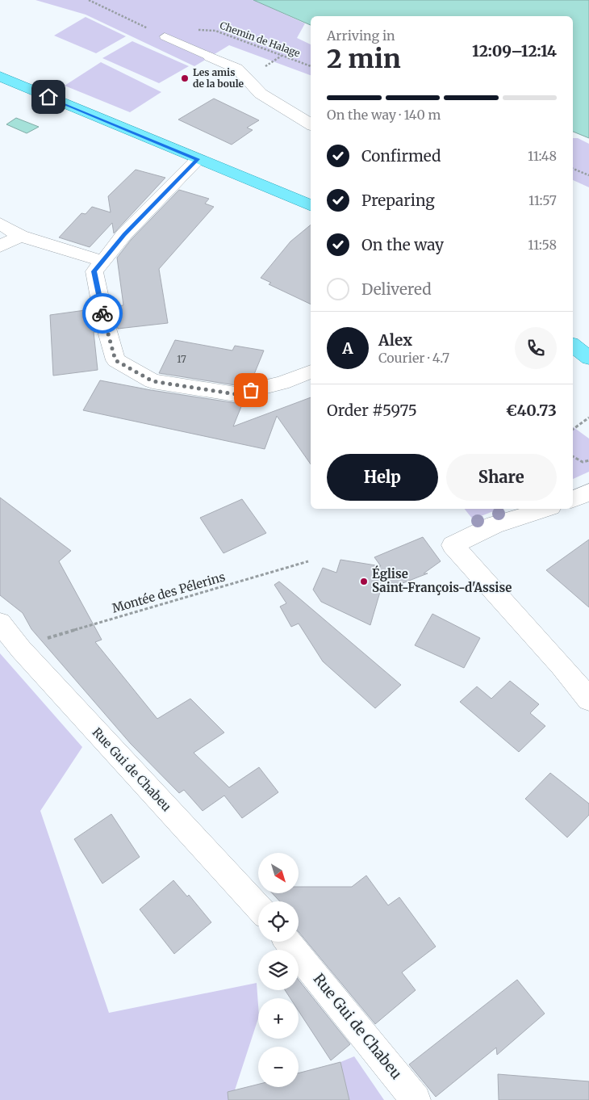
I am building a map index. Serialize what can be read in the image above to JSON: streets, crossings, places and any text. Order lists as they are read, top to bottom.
{
  "streets": {
    "street": ["Rue Gui de Chabeu"],
    "path": ["Chemin de Halage", "Montée des Pélerins"]
  },
  "places": ["Les amis de la boule", "Église Saint-François-d'Assise"],
  "house_numbers": ["17"],
  "north": "bottom right",
  "page": {
    "heading": ["2 min", "Arriving in", "12:09–12:14"],
    "panel": [
      "Alex",
      "Courier · 4.7",
      "Order #5975",
      "€40.73"
    ],
    "bar": "On the way · 140 m",
    "list": [
      ["Confirmed", "11:48"],
      ["Preparing", "11:57"],
      ["On the way", "11:58"],
      "Delivered"
    ],
    "round": "A",
    "buttons": ["Help", "Share"],
    "map_buttons": ["+", "−"]
  }
}
